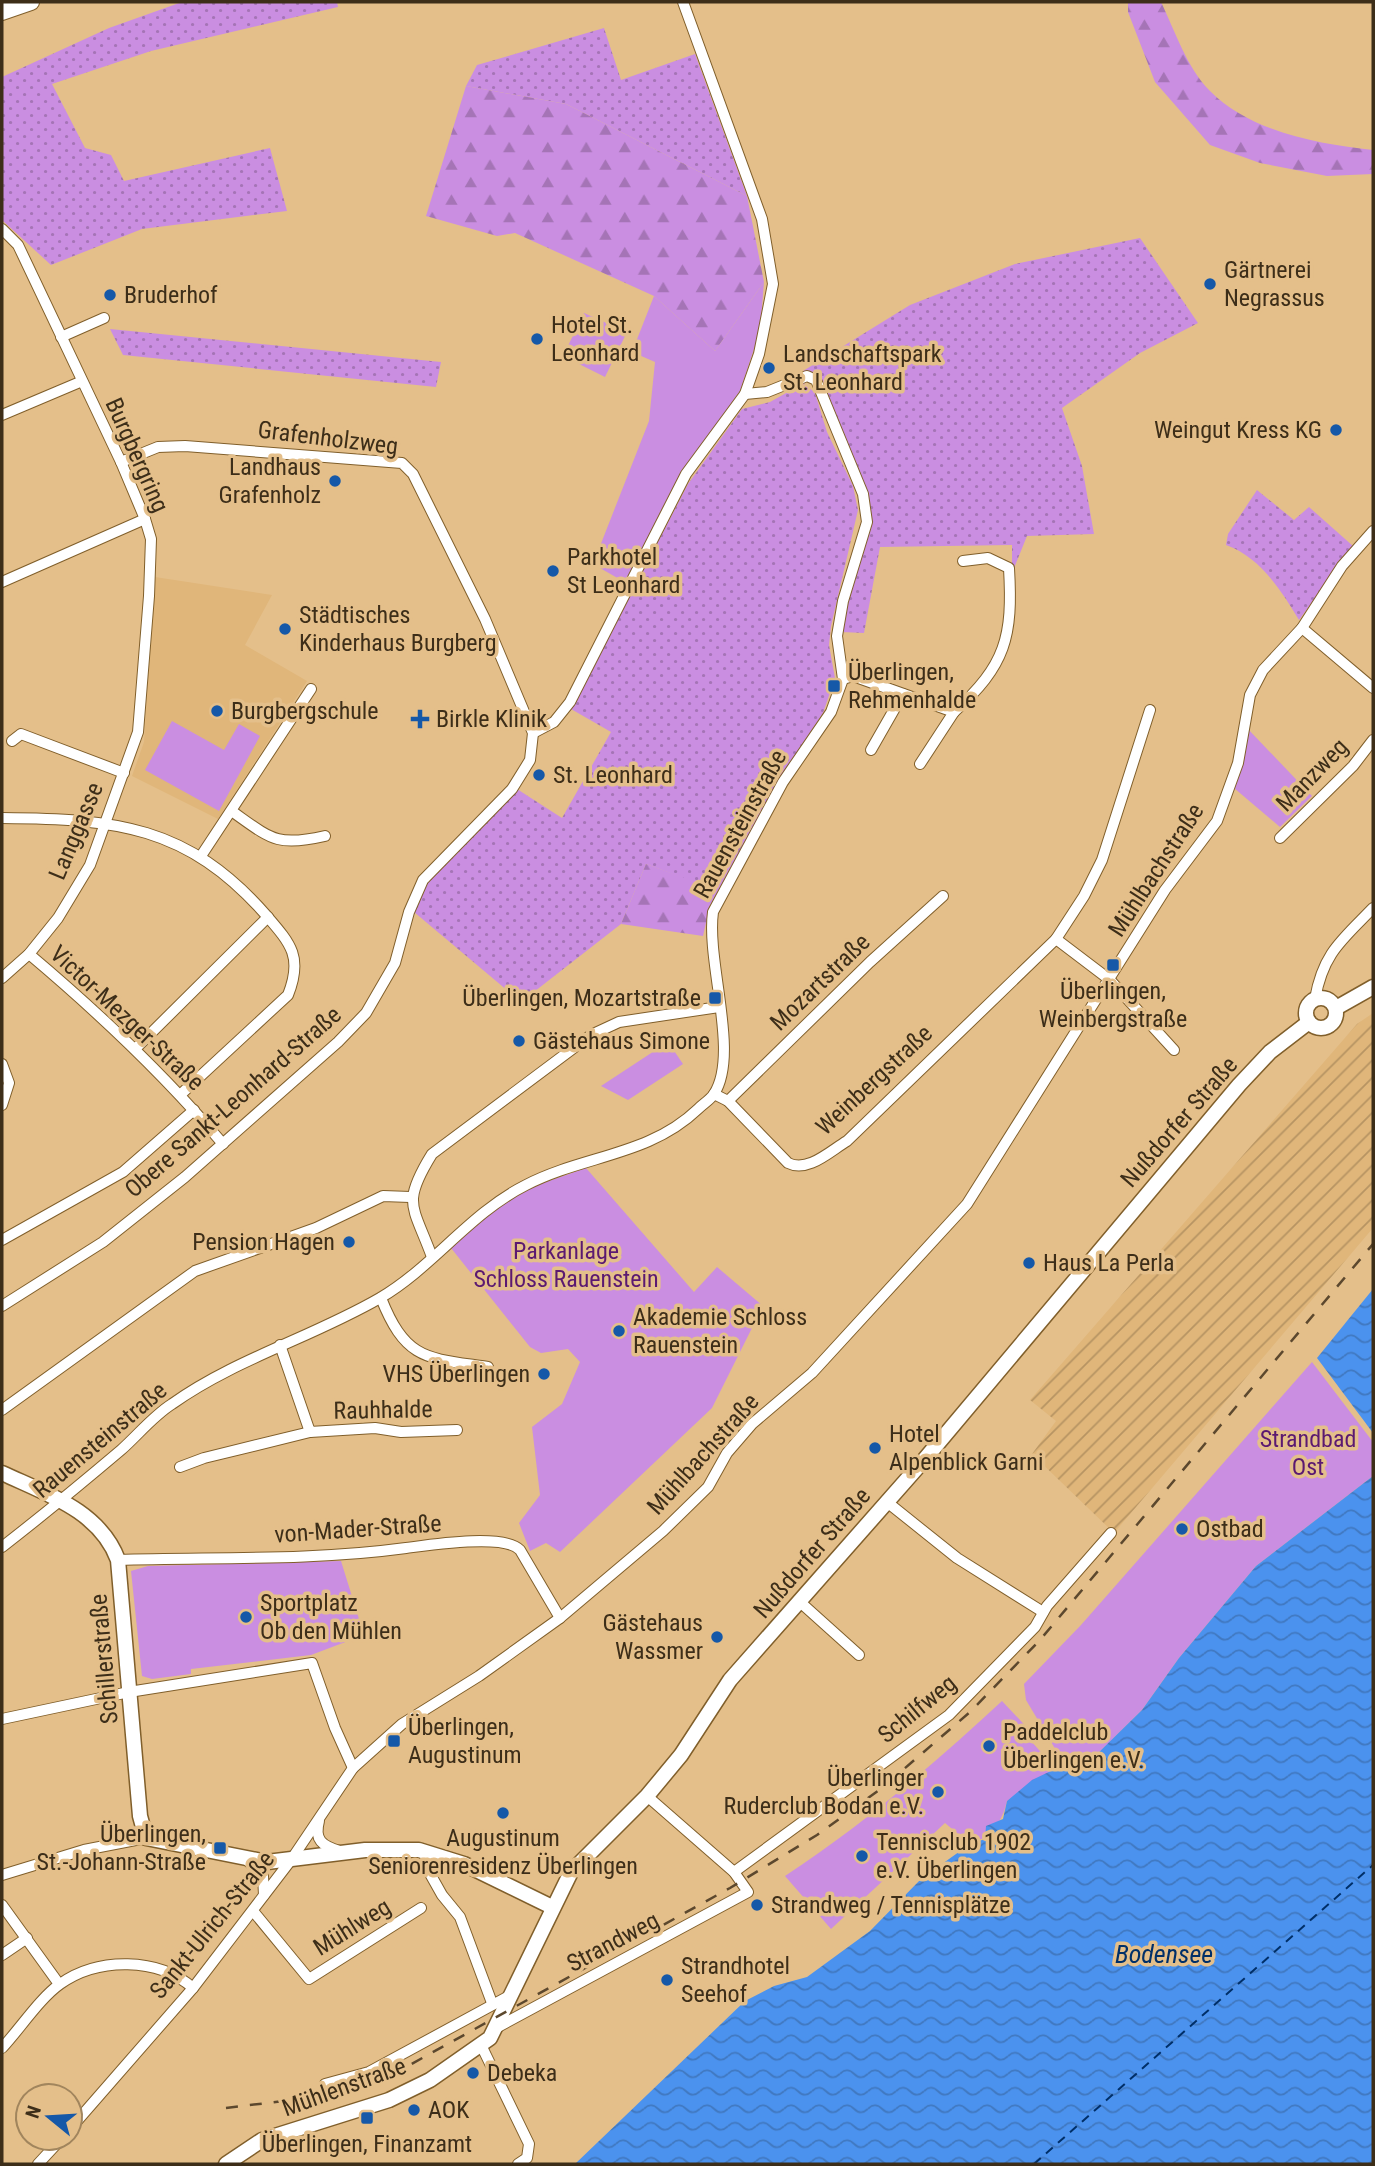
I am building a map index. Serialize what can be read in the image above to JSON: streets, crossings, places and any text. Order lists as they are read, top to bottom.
{
  "streets": {
    "street": [
      "Grafenholzweg",
      "Burgbergring",
      "Manzweg",
      "Rauensteinstraße",
      "Langgasse",
      "Mühlbachstraße",
      "Mozartstraße",
      "Victor-Mezger-Straße",
      "Weinbergstraße",
      "Obere Sankt-Leonhard-Straße",
      "Nußdorfer Straße",
      "Rauhhalde",
      "von-Mader-Straße",
      "Schillerstraße",
      "Schilfweg",
      "Sankt-Ulrich-Straße",
      "Mühlweg",
      "Strandweg",
      "Mühlenstraße"
    ]
  },
  "crossings": [
    ["Grafenholzweg", "Burgbergring"],
    ["Grafenholzweg", "Obere Sankt-Leonhard-Straße"],
    ["Burgbergring", "Langgasse"],
    ["Rauensteinstraße", "Weinbergstraße"],
    ["Rauensteinstraße", "Rauhhalde"],
    ["Rauensteinstraße", "Schillerstraße"],
    ["Langgasse", "Victor-Mezger-Straße"],
    ["Mühlbachstraße", "von-Mader-Straße"],
    ["Mühlbachstraße", "Sankt-Ulrich-Straße"],
    ["Mozartstraße", "Weinbergstraße"],
    ["Victor-Mezger-Straße", "Obere Sankt-Leonhard-Straße"],
    ["Nußdorfer Straße", "Sankt-Ulrich-Straße"],
    ["Nußdorfer Straße", "Strandweg"],
    ["Nußdorfer Straße", "Mühlenstraße"],
    ["von-Mader-Straße", "Schillerstraße"],
    ["Schilfweg", "Strandweg"],
    ["Sankt-Ulrich-Straße", "Mühlweg"],
    ["Strandweg", "Mühlenstraße"]
  ],
  "water": ["Bodensee"],
  "parks": ["Parkanlage Schloss Rauenstein", "Strandbad Ost"],
  "places": {
    "other": [
      "Gärtnerei Negrassus",
      "Bruderhof",
      "Hotel St. Leonhard",
      "Landschaftspark St. Leonhard",
      "Weingut Kress KG",
      "Landhaus Grafenholz",
      "Parkhotel St Leonhard",
      "Städtisches Kinderhaus Burgberg",
      "Burgbergschule",
      "St. Leonhard",
      "Gästehaus Simone",
      "Pension Hagen",
      "Haus La Perla",
      "Akademie Schloss Rauenstein",
      "VHS Überlingen",
      "Hotel Alpenblick Garni",
      "Ostbad",
      "Sportplatz Ob den Mühlen",
      "Gästehaus Wassmer",
      "Paddelclub Überlingen e.V.",
      "Überlinger Ruderclub Bodan e.V.",
      "Augustinum Seniorenresidenz Überlingen",
      "Tennisclub 1902 e.V. Überlingen",
      "Strandweg / Tennisplätze",
      "Strandhotel Seehof",
      "Debeka",
      "AOK"
    ],
    "transit": [
      "Überlingen, Rehmenhalde",
      "Überlingen, Weinbergstraße",
      "Überlingen, Mozartstraße",
      "Überlingen, Augustinum",
      "Überlingen, St.-Johann-Straße",
      "Überlingen, Finanzamt"
    ],
    "health": ["Birkle Klinik"]
  },
  "north": "left"
}
